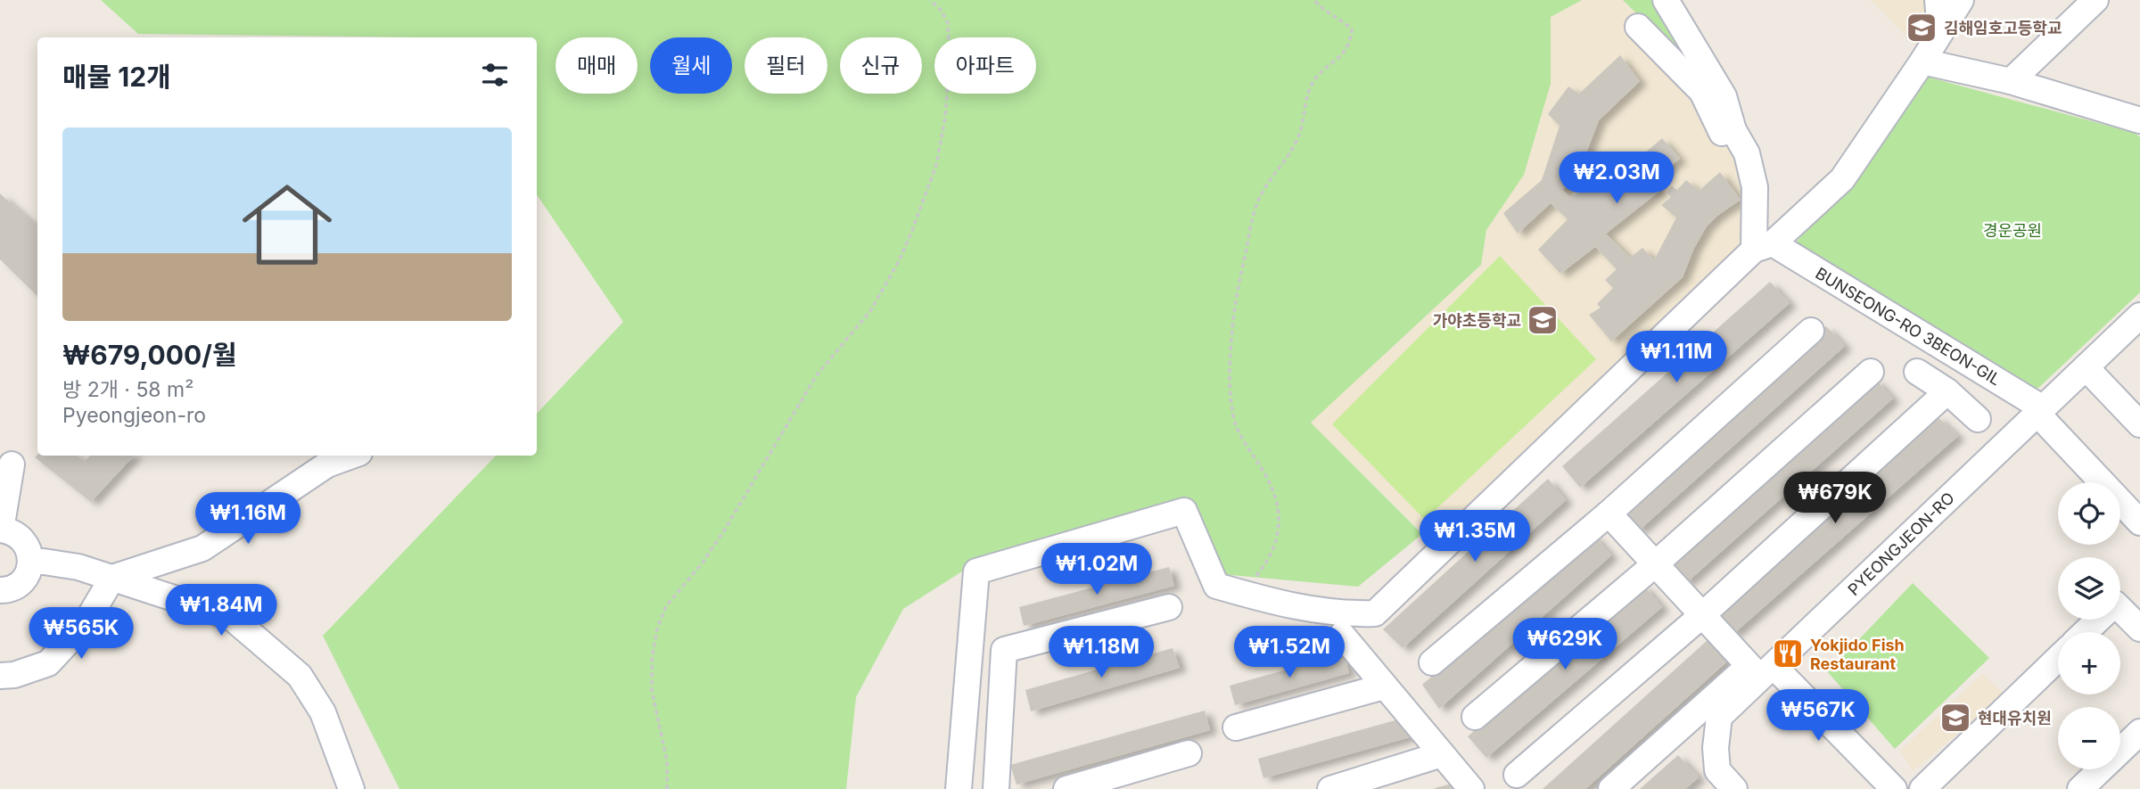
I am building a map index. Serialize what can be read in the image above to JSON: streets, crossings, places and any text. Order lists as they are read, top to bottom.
{
  "streets": {
    "street": ["BUNSEONG-RO 3BEON-GIL", "PYEONGJEON-RO"]
  },
  "crossings": [
    ["BUNSEONG-RO 3BEON-GIL", "PYEONGJEON-RO"]
  ],
  "parks": ["경운공원"],
  "places": {
    "school or university": ["김해임호고등학교", "가야초등학교", "현대유치원"],
    "restaurant": ["Yokjido Fish Restaurant"]
  },
  "page": {
    "chip": [
      "매매",
      "월세",
      "필터",
      "신규",
      "아파트"
    ],
    "heading": "매물 12개",
    "list": [
      {
        "name": "₩679,000/월",
        "note": "방 2개 · 58 m² · Pyeongjeon-ro"
      }
    ],
    "price": [
      "₩2.03M",
      "₩1.11M",
      "₩679K",
      "₩1.16M",
      "₩1.35M",
      "₩1.02M",
      "₩1.84M",
      "₩565K",
      "₩629K",
      "₩1.18M",
      "₩1.52M",
      "₩567K"
    ],
    "map_buttons": ["+", "−"]
  }
}
